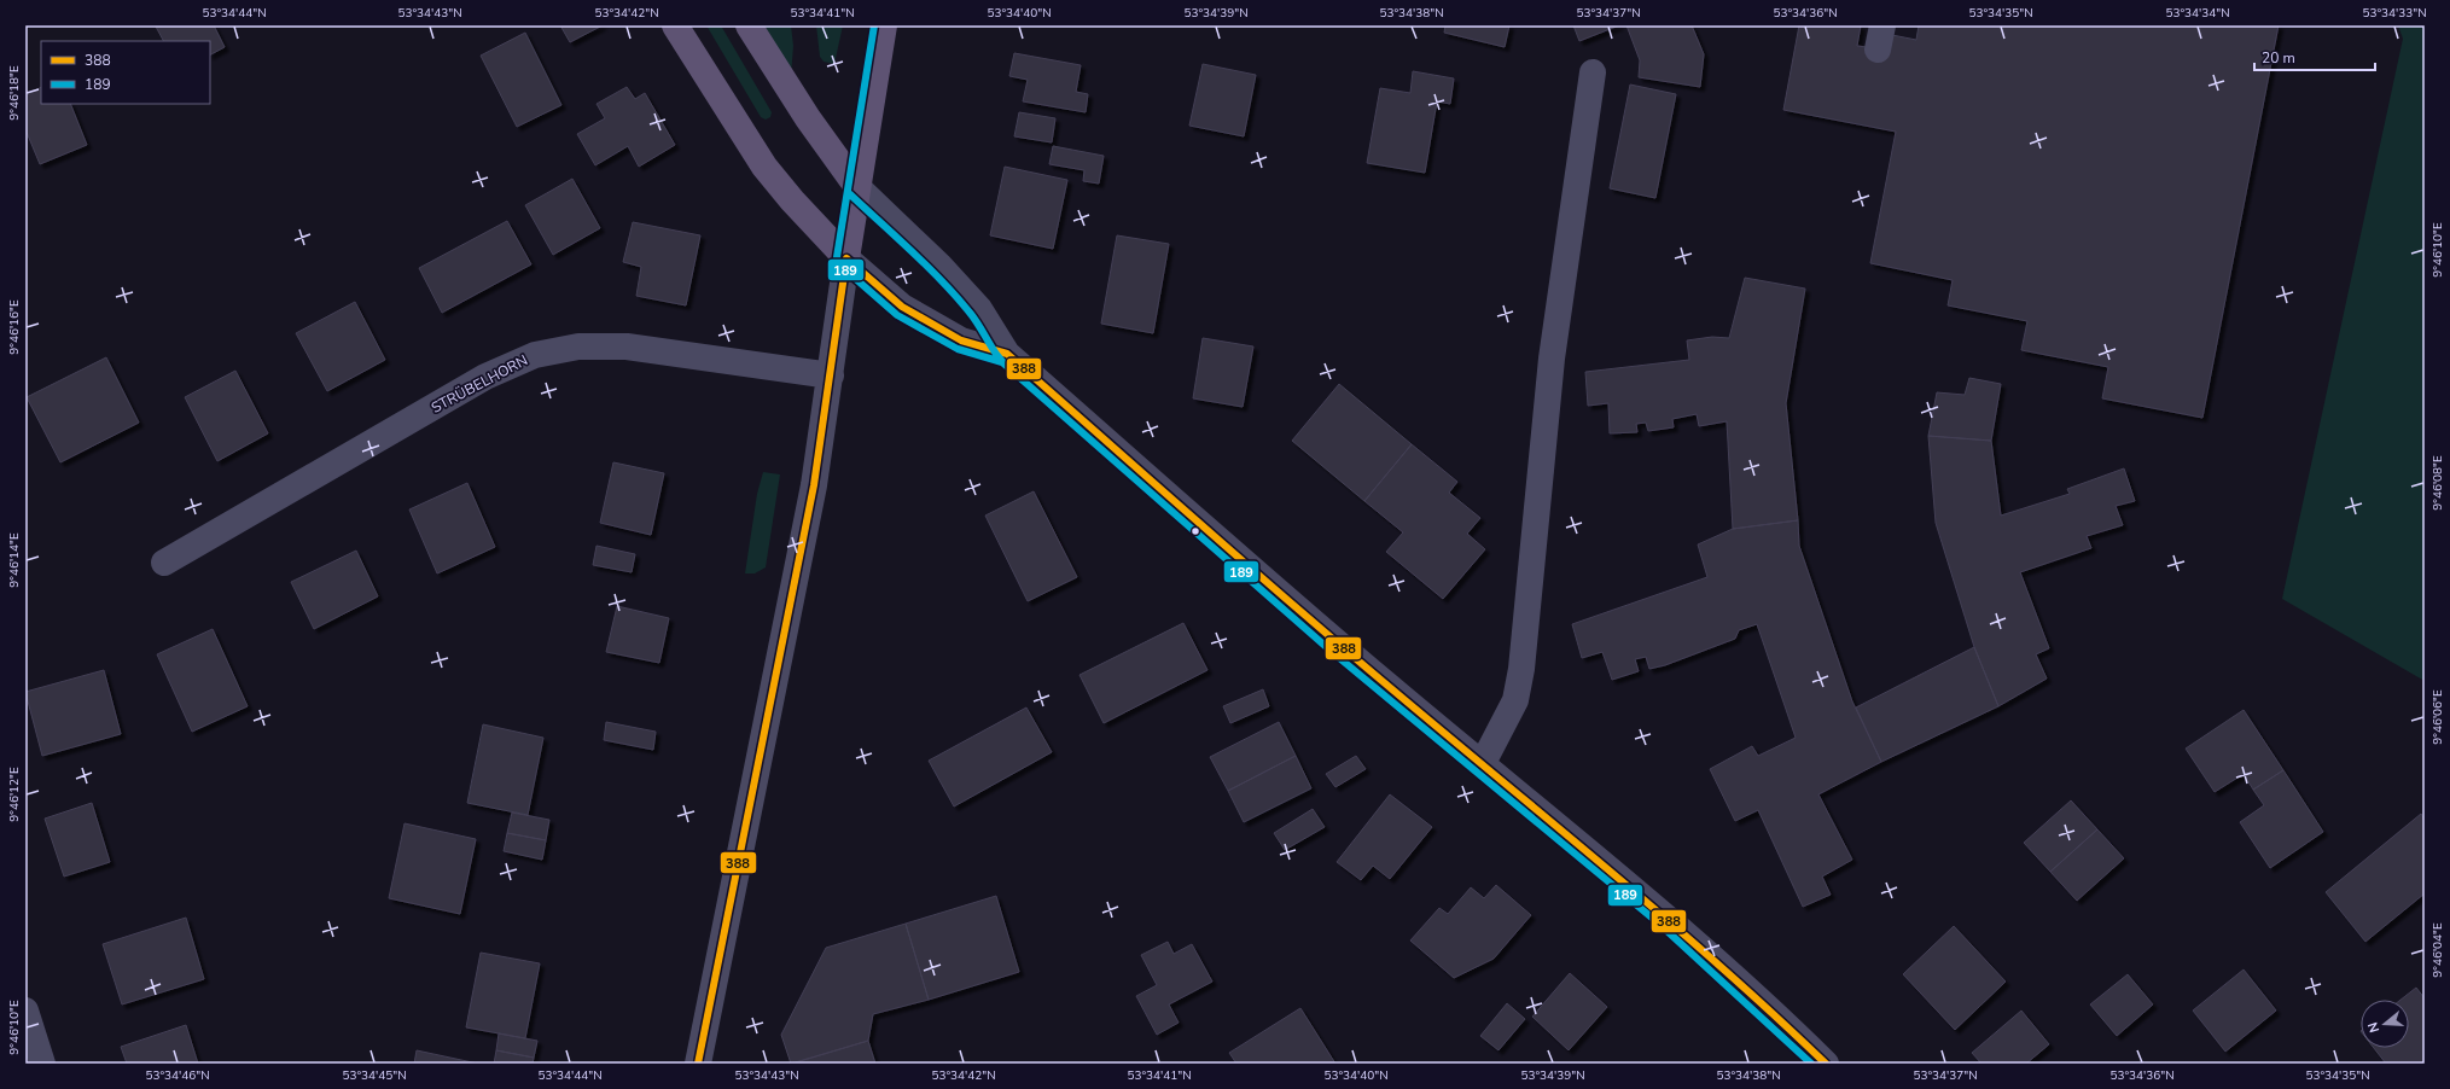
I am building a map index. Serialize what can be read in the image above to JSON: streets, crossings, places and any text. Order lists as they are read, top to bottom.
{
  "streets": {
    "street": ["STRÜBELHORN"]
  },
  "lines": ["transit line 189", "transit line 388"],
  "legend": ["388", "189"],
  "scale_bar": "20 m",
  "north": "left",
  "coordinates": [
    "53°34'44\"N",
    "53°34'43\"N",
    "53°34'42\"N",
    "53°34'41\"N",
    "53°34'40\"N",
    "53°34'39\"N",
    "53°34'38\"N",
    "53°34'37\"N",
    "53°34'36\"N",
    "53°34'35\"N",
    "53°34'34\"N",
    "53°34'33\"N",
    "9°46'18\"E",
    "9°46'10\"E",
    "9°46'16\"E",
    "9°46'08\"E",
    "9°46'14\"E",
    "9°46'06\"E",
    "9°46'12\"E",
    "9°46'04\"E",
    "53°34'46\"N",
    "53°34'45\"N"
  ]
}
